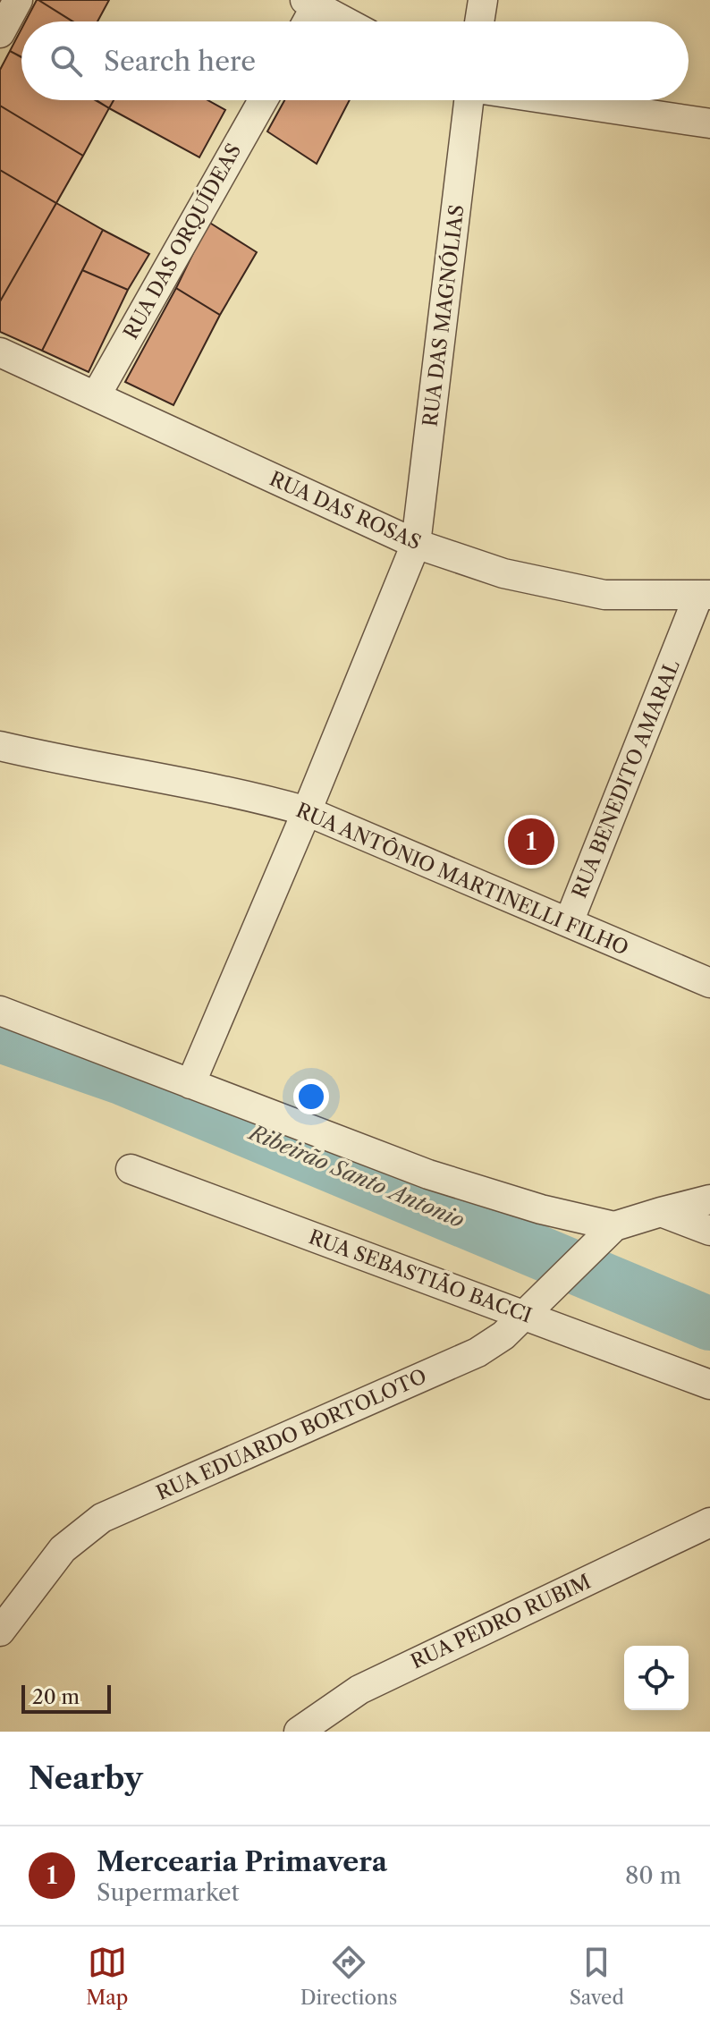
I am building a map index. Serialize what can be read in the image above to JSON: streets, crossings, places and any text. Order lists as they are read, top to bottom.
{
  "streets": {
    "street": [
      "RUA DAS ORQUÍDEAS",
      "RUA DAS MAGNÓLIAS",
      "RUA DAS ROSAS",
      "RUA BENEDITO AMARAL",
      "RUA ANTÔNIO MARTINELLI FILHO",
      "RUA SEBASTIÃO BACCI",
      "RUA EDUARDO BORTOLOTO",
      "RUA PEDRO RUBIM"
    ]
  },
  "crossings": [
    ["RUA DAS ORQUÍDEAS", "RUA DAS ROSAS"],
    ["RUA DAS MAGNÓLIAS", "RUA DAS ROSAS"],
    ["RUA DAS MAGNÓLIAS", "RUA ANTÔNIO MARTINELLI FILHO"],
    ["RUA DAS ROSAS", "RUA BENEDITO AMARAL"],
    ["RUA BENEDITO AMARAL", "RUA ANTÔNIO MARTINELLI FILHO"],
    ["RUA SEBASTIÃO BACCI", "RUA EDUARDO BORTOLOTO"]
  ],
  "water": ["Ribeirão Santo Antonio"],
  "scale_bar": "20 m",
  "page": {
    "search": "Search here",
    "pins": "1",
    "scale": "20 m",
    "heading": "Nearby",
    "list": [
      {
        "mark": "1",
        "name": "Mercearia Primavera",
        "note": "Supermarket",
        "value": "80 m"
      }
    ],
    "nav": ["Map", "Directions", "Saved"]
  }
}
